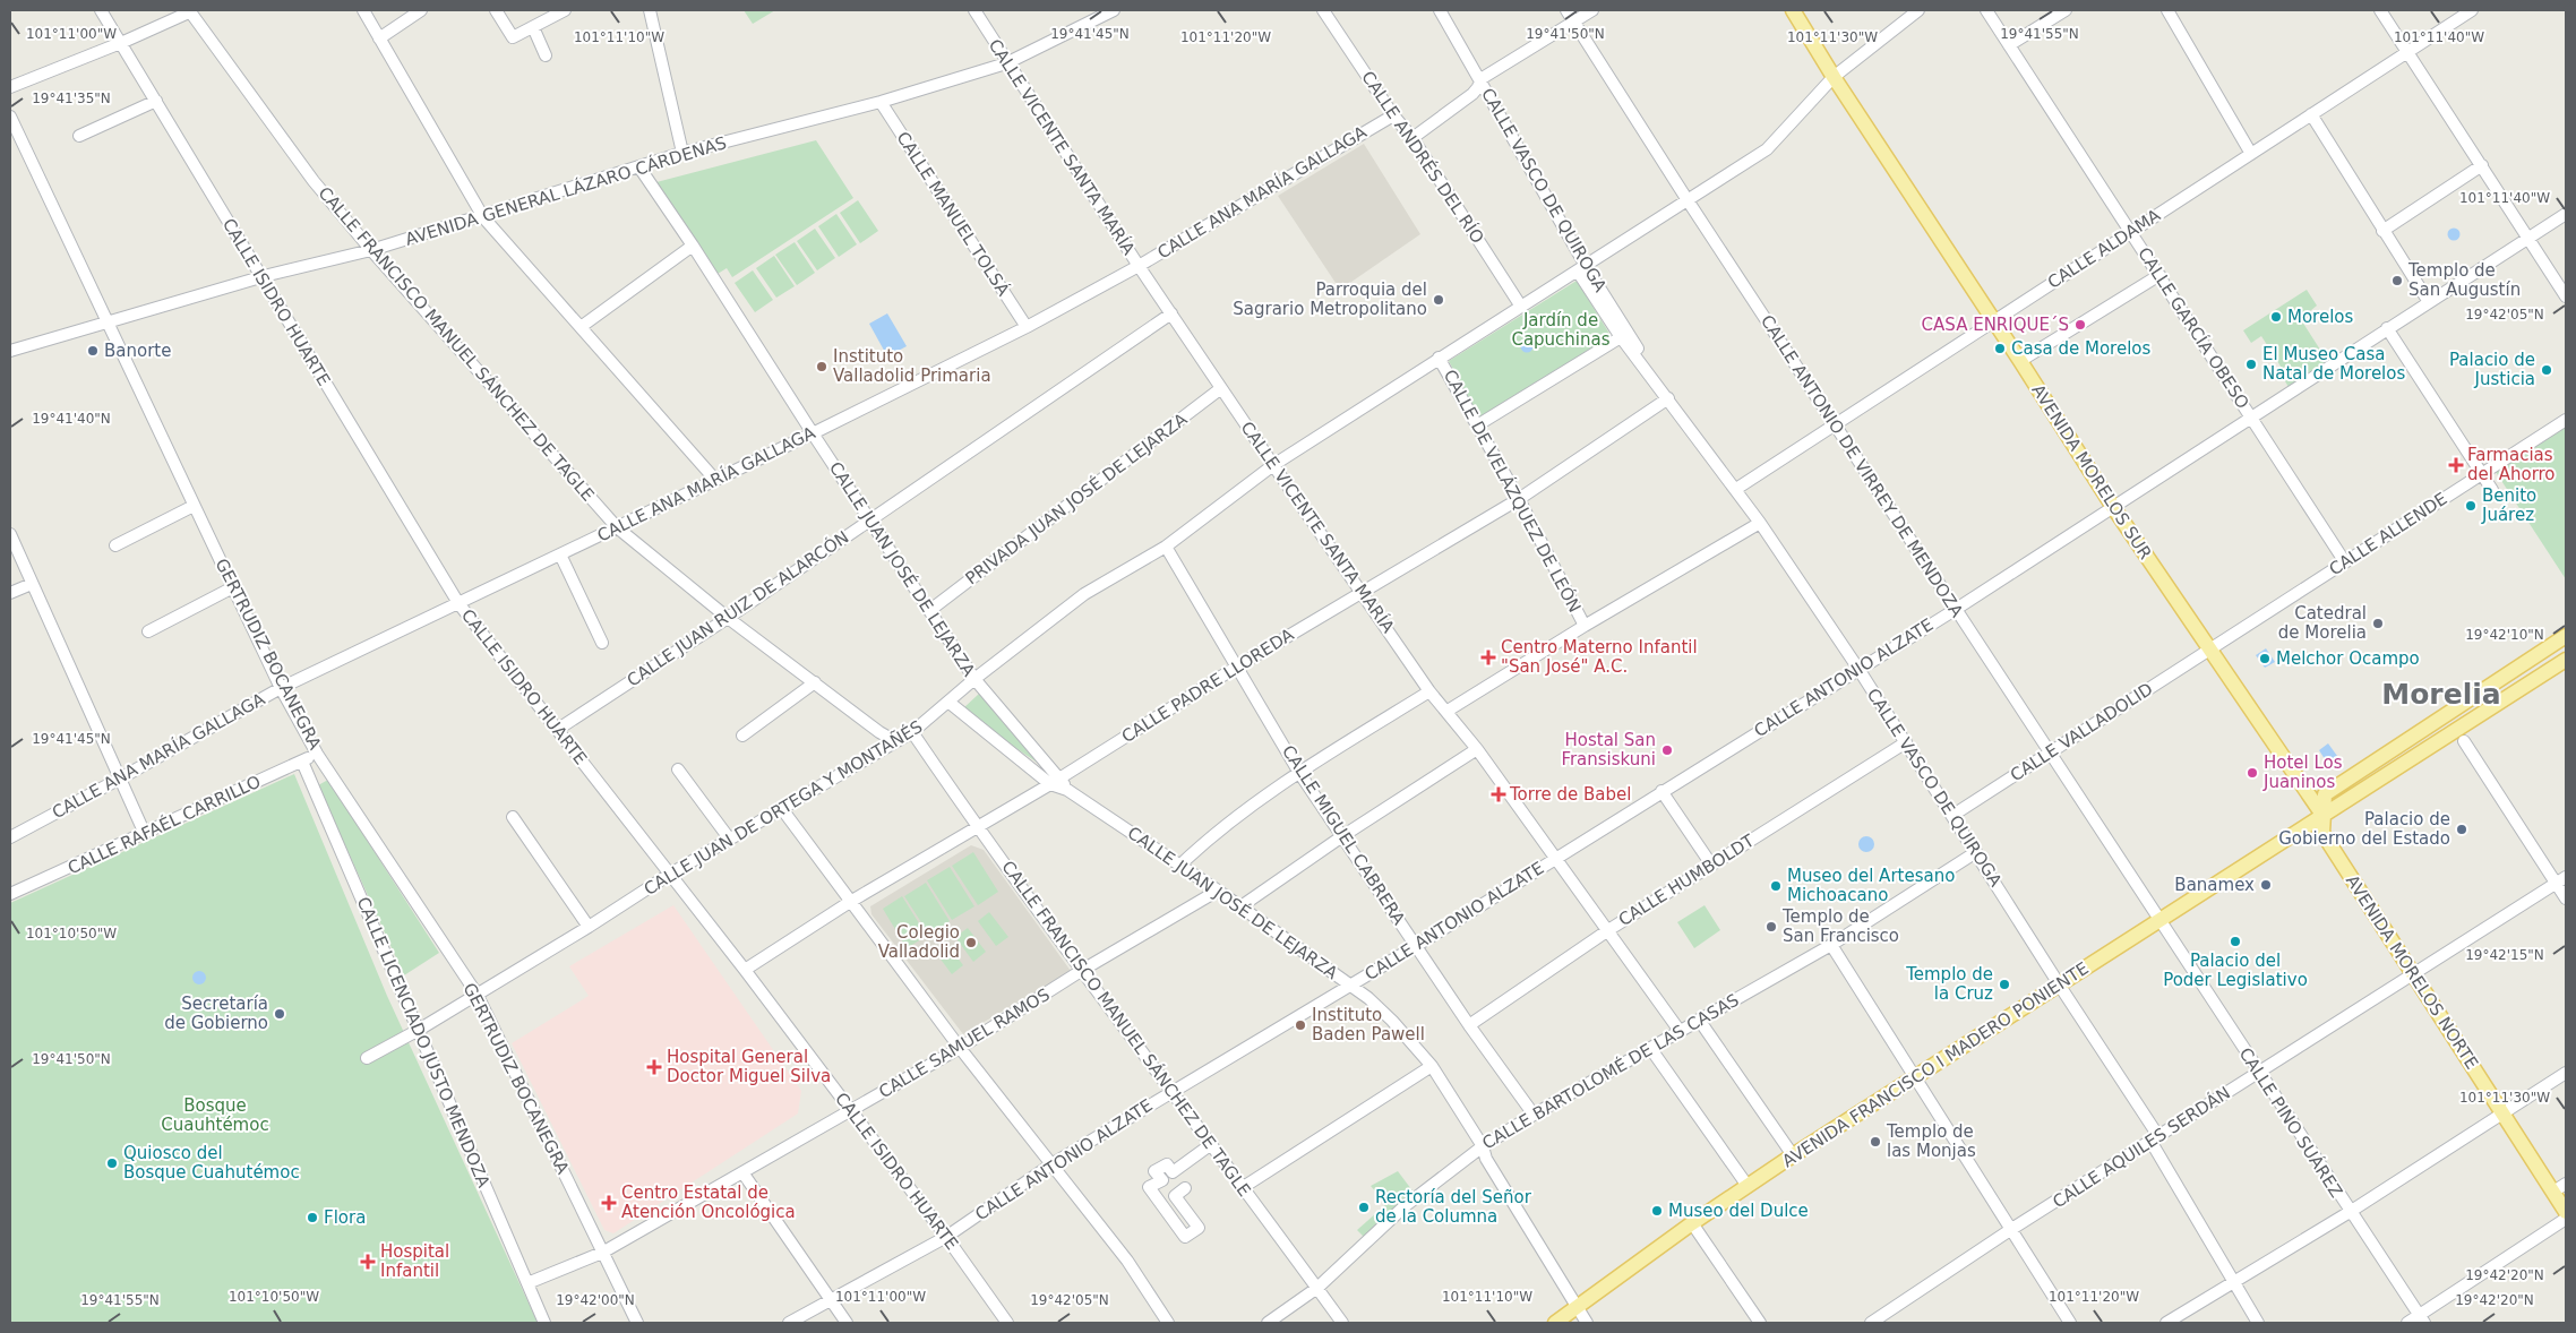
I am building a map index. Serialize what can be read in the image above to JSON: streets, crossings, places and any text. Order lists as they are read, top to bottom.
{
  "streets": {
    "main road": ["AVENIDA MORELOS SUR", "AVENIDA MORELOS NORTE", "AVENIDA FRANCISCO I MADERO PONIENTE"],
    "street": [
      "CALLE VICENTE SANTA MARÍA",
      "CALLE ANDRÉS DEL RÍO",
      "CALLE VASCO DE QUIROGA",
      "AVENIDA GENERAL LÁZARO CÁRDENAS",
      "CALLE ANA MARÍA GALLAGA",
      "CALLE MANUEL TOLSÁ",
      "CALLE ALDAMA",
      "CALLE ISIDRO HUARTE",
      "CALLE GARCÍA OBESO",
      "CALLE FRANCISCO MANUEL SÁNCHEZ DE TAGLE",
      "CALLE ANTONIO DE VIRREY DE MENDOZA",
      "CALLE DE VELÁZQUEZ DE LEÓN",
      "PRIVADA JUAN JOSÉ DE LEJARZA",
      "CALLE ALLENDE",
      "CALLE JUAN JOSÉ DE LEJARZA",
      "CALLE JUAN RUIZ DE ALARCÓN",
      "GERTRUDIZ BOCANEGRA",
      "CALLE ANTONIO ALZATE",
      "CALLE PADRE LLOREDA",
      "CALLE VALLADOLID",
      "CALLE JUAN DE ORTEGA Y MONTAÑÉS",
      "CALLE RAFAÉL CARRILLO",
      "CALLE MIGUEL CABRERA",
      "CALLE HUMBOLDT",
      "CALLE LICENCIADO JUSTO MENDOZA",
      "CALLE SAMUEL RAMOS",
      "CALLE BARTOLOMÉ DE LAS CASAS",
      "CALLE PINO SUÁREZ",
      "CALLE AQUILES SERDÁN"
    ]
  },
  "crossings": [
    ["CALLE VICENTE SANTA MARÍA", "AVENIDA GENERAL LÁZARO CÁRDENAS"],
    ["CALLE VICENTE SANTA MARÍA", "CALLE ANA MARÍA GALLAGA"],
    ["CALLE VICENTE SANTA MARÍA", "PRIVADA JUAN JOSÉ DE LEJARZA"],
    ["CALLE VICENTE SANTA MARÍA", "CALLE JUAN RUIZ DE ALARCÓN"],
    ["CALLE VICENTE SANTA MARÍA", "CALLE ANTONIO ALZATE"],
    ["CALLE VICENTE SANTA MARÍA", "CALLE PADRE LLOREDA"],
    ["CALLE VICENTE SANTA MARÍA", "CALLE JUAN DE ORTEGA Y MONTAÑÉS"],
    ["CALLE VICENTE SANTA MARÍA", "CALLE HUMBOLDT"],
    ["CALLE VICENTE SANTA MARÍA", "CALLE BARTOLOMÉ DE LAS CASAS"],
    ["CALLE ANDRÉS DEL RÍO", "CALLE ANA MARÍA GALLAGA"],
    ["CALLE ANDRÉS DEL RÍO", "CALLE JUAN DE ORTEGA Y MONTAÑÉS"],
    ["CALLE VASCO DE QUIROGA", "CALLE ALDAMA"],
    ["CALLE VASCO DE QUIROGA", "CALLE ANTONIO ALZATE"],
    ["CALLE VASCO DE QUIROGA", "CALLE PADRE LLOREDA"],
    ["CALLE VASCO DE QUIROGA", "CALLE VALLADOLID"],
    ["CALLE VASCO DE QUIROGA", "CALLE JUAN DE ORTEGA Y MONTAÑÉS"],
    ["CALLE VASCO DE QUIROGA", "CALLE HUMBOLDT"],
    ["CALLE VASCO DE QUIROGA", "AVENIDA FRANCISCO I MADERO PONIENTE"],
    ["CALLE VASCO DE QUIROGA", "CALLE BARTOLOMÉ DE LAS CASAS"],
    ["CALLE VASCO DE QUIROGA", "CALLE AQUILES SERDÁN"],
    ["AVENIDA GENERAL LÁZARO CÁRDENAS", "CALLE MANUEL TOLSÁ"],
    ["AVENIDA GENERAL LÁZARO CÁRDENAS", "CALLE ISIDRO HUARTE"],
    ["AVENIDA GENERAL LÁZARO CÁRDENAS", "CALLE FRANCISCO MANUEL SÁNCHEZ DE TAGLE"],
    ["AVENIDA GENERAL LÁZARO CÁRDENAS", "CALLE JUAN JOSÉ DE LEJARZA"],
    ["AVENIDA GENERAL LÁZARO CÁRDENAS", "GERTRUDIZ BOCANEGRA"],
    ["CALLE ANA MARÍA GALLAGA", "CALLE MANUEL TOLSÁ"],
    ["CALLE ANA MARÍA GALLAGA", "CALLE ISIDRO HUARTE"],
    ["CALLE ANA MARÍA GALLAGA", "CALLE FRANCISCO MANUEL SÁNCHEZ DE TAGLE"],
    ["CALLE ANA MARÍA GALLAGA", "CALLE JUAN JOSÉ DE LEJARZA"],
    ["CALLE ANA MARÍA GALLAGA", "GERTRUDIZ BOCANEGRA"],
    ["CALLE ALDAMA", "CALLE GARCÍA OBESO"],
    ["CALLE ALDAMA", "CALLE ANTONIO DE VIRREY DE MENDOZA"],
    ["CALLE ALDAMA", "AVENIDA MORELOS SUR"],
    ["CALLE ISIDRO HUARTE", "CALLE JUAN RUIZ DE ALARCÓN"],
    ["CALLE ISIDRO HUARTE", "CALLE ANTONIO ALZATE"],
    ["CALLE ISIDRO HUARTE", "CALLE PADRE LLOREDA"],
    ["CALLE ISIDRO HUARTE", "CALLE JUAN DE ORTEGA Y MONTAÑÉS"],
    ["CALLE ISIDRO HUARTE", "CALLE SAMUEL RAMOS"],
    ["CALLE GARCÍA OBESO", "CALLE ALLENDE"],
    ["CALLE GARCÍA OBESO", "CALLE ANTONIO ALZATE"],
    ["CALLE FRANCISCO MANUEL SÁNCHEZ DE TAGLE", "CALLE JUAN RUIZ DE ALARCÓN"],
    ["CALLE FRANCISCO MANUEL SÁNCHEZ DE TAGLE", "CALLE ANTONIO ALZATE"],
    ["CALLE FRANCISCO MANUEL SÁNCHEZ DE TAGLE", "CALLE PADRE LLOREDA"],
    ["CALLE FRANCISCO MANUEL SÁNCHEZ DE TAGLE", "CALLE JUAN DE ORTEGA Y MONTAÑÉS"],
    ["CALLE FRANCISCO MANUEL SÁNCHEZ DE TAGLE", "CALLE SAMUEL RAMOS"],
    ["CALLE FRANCISCO MANUEL SÁNCHEZ DE TAGLE", "CALLE BARTOLOMÉ DE LAS CASAS"],
    ["CALLE ANTONIO DE VIRREY DE MENDOZA", "CALLE ANTONIO ALZATE"],
    ["CALLE ANTONIO DE VIRREY DE MENDOZA", "CALLE VALLADOLID"],
    ["CALLE ANTONIO DE VIRREY DE MENDOZA", "CALLE JUAN DE ORTEGA Y MONTAÑÉS"],
    ["CALLE ANTONIO DE VIRREY DE MENDOZA", "AVENIDA FRANCISCO I MADERO PONIENTE"],
    ["CALLE ANTONIO DE VIRREY DE MENDOZA", "CALLE PINO SUÁREZ"],
    ["AVENIDA MORELOS SUR", "CALLE ALLENDE"],
    ["AVENIDA MORELOS SUR", "CALLE ANTONIO ALZATE"],
    ["AVENIDA MORELOS SUR", "CALLE VALLADOLID"],
    ["AVENIDA MORELOS SUR", "CALLE JUAN DE ORTEGA Y MONTAÑÉS"],
    ["AVENIDA MORELOS SUR", "AVENIDA MORELOS NORTE"],
    ["AVENIDA MORELOS SUR", "AVENIDA FRANCISCO I MADERO PONIENTE"],
    ["CALLE DE VELÁZQUEZ DE LEÓN", "CALLE PADRE LLOREDA"],
    ["CALLE DE VELÁZQUEZ DE LEÓN", "CALLE JUAN DE ORTEGA Y MONTAÑÉS"],
    ["PRIVADA JUAN JOSÉ DE LEJARZA", "CALLE JUAN JOSÉ DE LEJARZA"],
    ["CALLE ALLENDE", "CALLE VALLADOLID"],
    ["CALLE JUAN JOSÉ DE LEJARZA", "CALLE JUAN RUIZ DE ALARCÓN"],
    ["CALLE JUAN JOSÉ DE LEJARZA", "CALLE ANTONIO ALZATE"],
    ["CALLE JUAN JOSÉ DE LEJARZA", "CALLE PADRE LLOREDA"],
    ["CALLE JUAN JOSÉ DE LEJARZA", "CALLE JUAN DE ORTEGA Y MONTAÑÉS"],
    ["CALLE JUAN JOSÉ DE LEJARZA", "CALLE SAMUEL RAMOS"],
    ["CALLE JUAN JOSÉ DE LEJARZA", "AVENIDA FRANCISCO I MADERO PONIENTE"],
    ["CALLE JUAN JOSÉ DE LEJARZA", "CALLE BARTOLOMÉ DE LAS CASAS"],
    ["GERTRUDIZ BOCANEGRA", "CALLE JUAN DE ORTEGA Y MONTAÑÉS"],
    ["GERTRUDIZ BOCANEGRA", "CALLE RAFAÉL CARRILLO"],
    ["GERTRUDIZ BOCANEGRA", "CALLE SAMUEL RAMOS"],
    ["CALLE ANTONIO ALZATE", "CALLE MIGUEL CABRERA"],
    ["CALLE PADRE LLOREDA", "CALLE MIGUEL CABRERA"],
    ["CALLE JUAN DE ORTEGA Y MONTAÑÉS", "CALLE MIGUEL CABRERA"],
    ["CALLE JUAN DE ORTEGA Y MONTAÑÉS", "CALLE LICENCIADO JUSTO MENDOZA"],
    ["CALLE RAFAÉL CARRILLO", "CALLE LICENCIADO JUSTO MENDOZA"],
    ["CALLE MIGUEL CABRERA", "CALLE HUMBOLDT"],
    ["CALLE MIGUEL CABRERA", "CALLE BARTOLOMÉ DE LAS CASAS"],
    ["AVENIDA MORELOS NORTE", "AVENIDA FRANCISCO I MADERO PONIENTE"],
    ["AVENIDA MORELOS NORTE", "CALLE AQUILES SERDÁN"],
    ["CALLE LICENCIADO JUSTO MENDOZA", "CALLE SAMUEL RAMOS"],
    ["AVENIDA FRANCISCO I MADERO PONIENTE", "CALLE PINO SUÁREZ"],
    ["CALLE PINO SUÁREZ", "CALLE AQUILES SERDÁN"]
  ],
  "districts": ["Morelia"],
  "parks": ["Jardín de Capuchinas", "Bosque Cuauhtémoc"],
  "places": {
    "other": [
      "Templo de San Augustín",
      "Parroquia del Sagrario Metropolitano",
      "Morelos",
      "CASA ENRIQUE´S",
      "Casa de Morelos",
      "Banorte",
      "El Museo Casa Natal de Morelos",
      "Instituto Valladolid Primaria",
      "Palacio de Justicia",
      "Benito Juárez",
      "Catedral de Morelia",
      "Melchor Ocampo",
      "Hostal San Fransiskuni",
      "Hotel Los Juaninos",
      "Palacio de Gobierno del Estado",
      "Banamex",
      "Museo del Artesano Michoacano",
      "Templo de San Francisco",
      "Palacio del Poder Legislativo",
      "Colegio Valladolid",
      "Templo de la Cruz",
      "Secretaría de Gobierno",
      "Instituto Baden Pawell",
      "Templo de las Monjas",
      "Quiosco del Bosque Cuahutémoc",
      "Rectoría del Señor de la Columna",
      "Museo del Dulce",
      "Flora"
    ],
    "health": [
      "Farmacias del Ahorro",
      "Centro Materno Infantil \"San José\" A.C.",
      "Torre de Babel",
      "Hospital General Doctor Miguel Silva",
      "Centro Estatal de Atención Oncológica",
      "Hospital Infantil"
    ]
  },
  "coordinates": [
    "19°41'45\"N",
    "19°41'50\"N",
    "19°41'55\"N",
    "101°11'00\"W",
    "101°11'10\"W",
    "101°11'20\"W",
    "101°11'30\"W",
    "101°11'40\"W",
    "19°41'35\"N",
    "19°42'05\"N",
    "19°41'40\"N",
    "19°42'10\"N",
    "101°10'50\"W",
    "19°42'15\"N",
    "19°42'20\"N",
    "19°42'00\"N"
  ]
}
